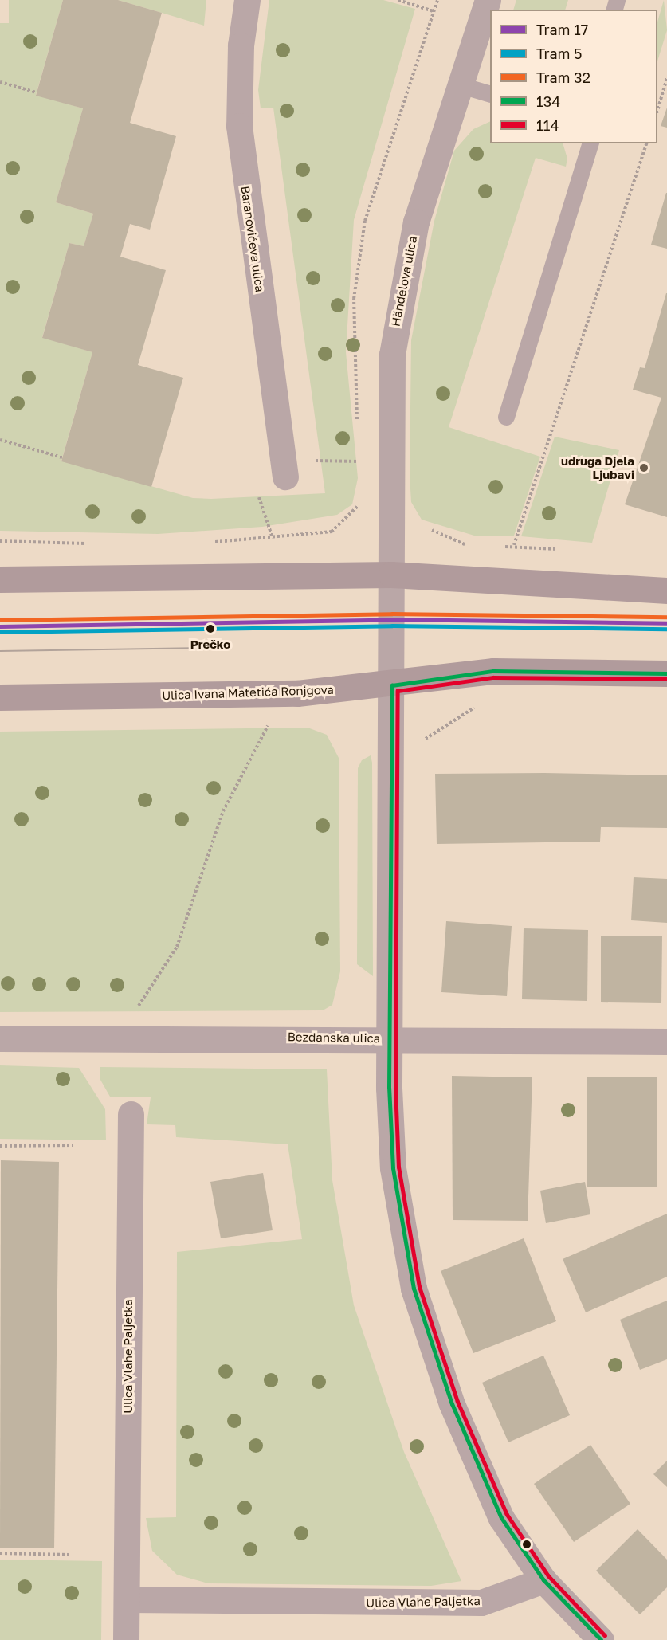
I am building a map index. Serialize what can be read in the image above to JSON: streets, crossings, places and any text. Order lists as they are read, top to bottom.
{
  "streets": {
    "street": [
      "Baranovićeva ulica",
      "Händelova ulica",
      "Ulica Ivana Matetića Ronjgova",
      "Bezdanska ulica",
      "Ulica Vlahe Paljetka"
    ]
  },
  "crossings": [
    ["Händelova ulica", "Ulica Ivana Matetića Ronjgova"],
    ["Händelova ulica", "Bezdanska ulica"],
    ["Händelova ulica", "Ulica Vlahe Paljetka"]
  ],
  "places": ["udruga Djela Ljubavi", "Prečko"],
  "lines": [
    "tram line 32",
    "tram line 17",
    "tram line 5",
    "transit line 134",
    "transit line 114"
  ],
  "legend": [
    "Tram 17",
    "Tram 5",
    "Tram 32",
    "134",
    "114"
  ]
}
